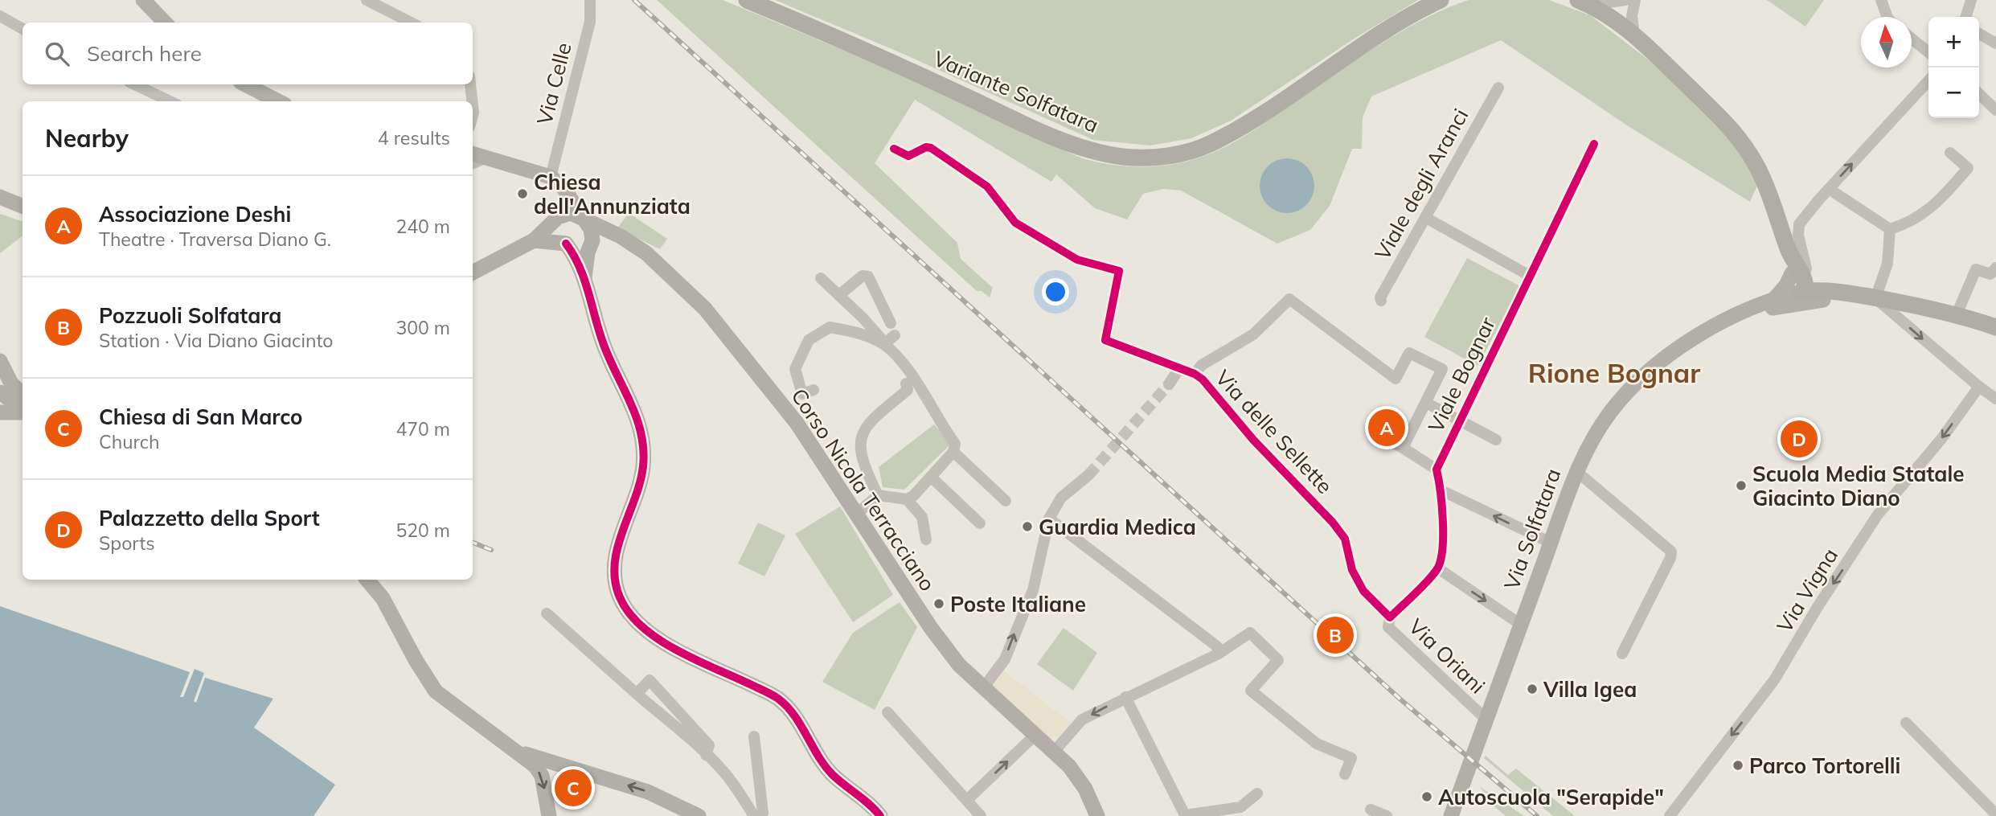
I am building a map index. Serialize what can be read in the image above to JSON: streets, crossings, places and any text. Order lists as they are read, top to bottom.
{
  "streets": {
    "main road": ["Variante Solfatara", "Corso Nicola Terracciano", "Via Solfatara"],
    "street": [
      "Via Celle",
      "Viale degli Aranci",
      "Viale Bognar",
      "Via delle Sellette",
      "Via Vigna",
      "Via Oriani"
    ]
  },
  "crossings": [
    ["Via delle Sellette", "Via Oriani"],
    ["Via Solfatara", "Via Oriani"]
  ],
  "one_way": ["Via Vigna"],
  "districts": ["Rione Bognar"],
  "places": [
    "Chiesa dell'Annunziata",
    "Scuola Media Statale Giacinto Diano",
    "Guardia Medica",
    "Poste Italiane",
    "Villa Igea",
    "Parco Tortorelli",
    "Autoscuola \"Serapide\""
  ],
  "north": "top",
  "page": {
    "map_buttons": ["+", "−"],
    "search": "Search here",
    "heading": ["Nearby", "4 results"],
    "list": [
      {
        "mark": "A",
        "name": "Associazione Deshi",
        "note": "Theatre · Traversa Diano G.",
        "value": "240 m"
      },
      {
        "mark": "B",
        "name": "Pozzuoli Solfatara",
        "note": "Station · Via Diano Giacinto",
        "value": "300 m"
      },
      {
        "mark": "C",
        "name": "Chiesa di San Marco",
        "note": "Church",
        "value": "470 m"
      },
      {
        "mark": "D",
        "name": "Palazzetto della Sport",
        "note": "Sports",
        "value": "520 m"
      }
    ],
    "pins": [
      "A",
      "D",
      "B",
      "C"
    ]
  }
}
